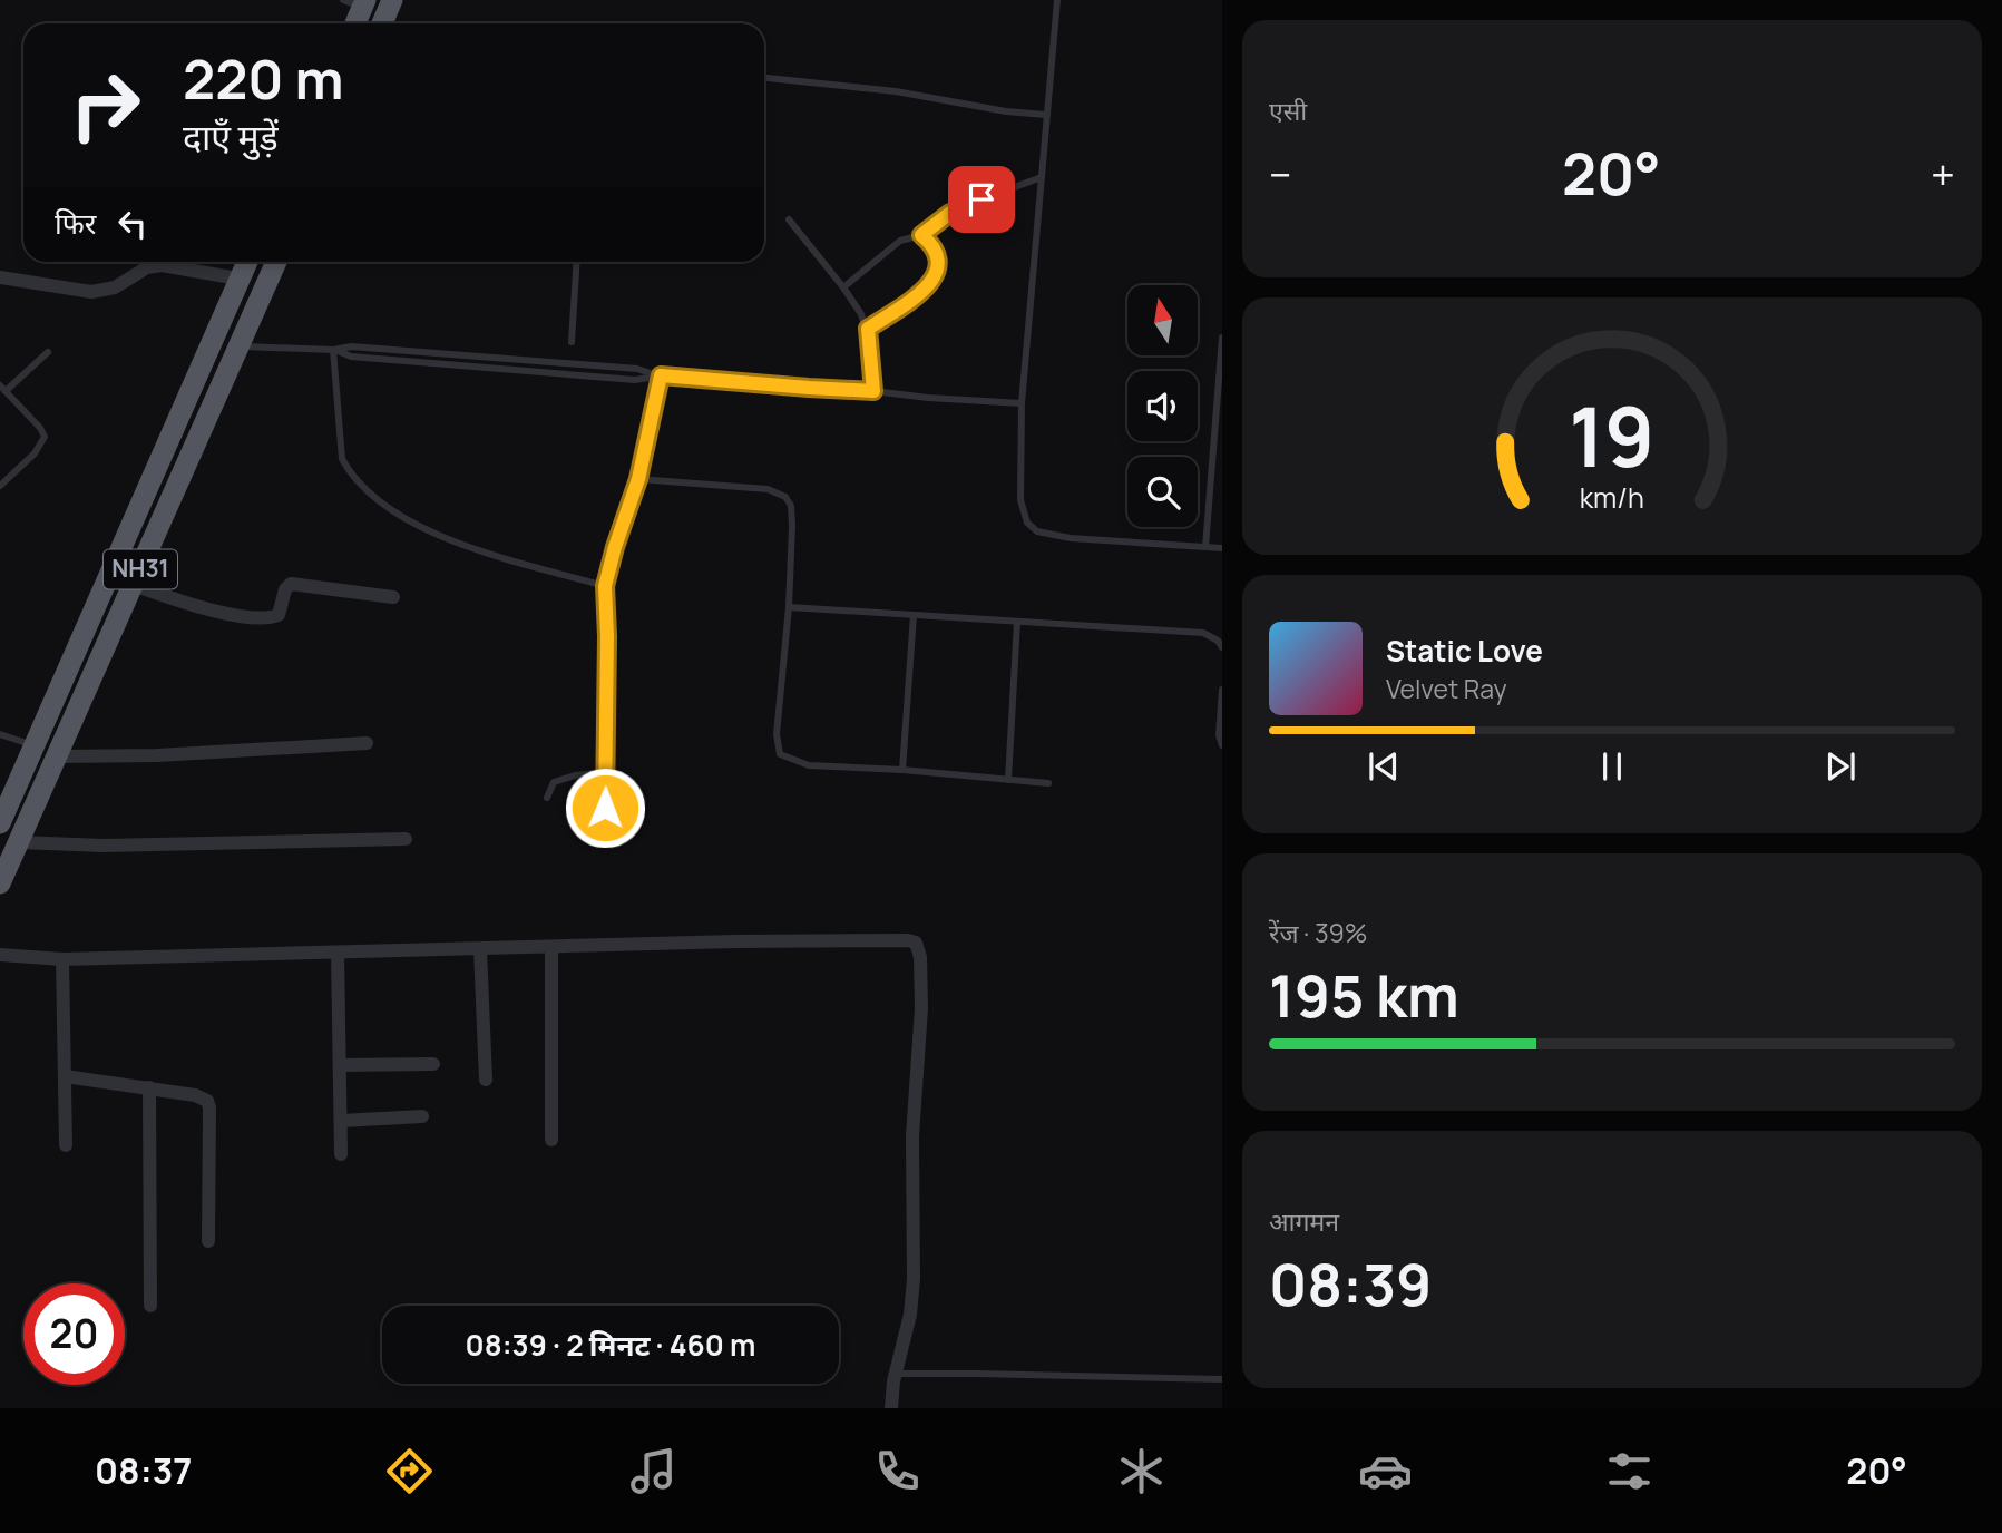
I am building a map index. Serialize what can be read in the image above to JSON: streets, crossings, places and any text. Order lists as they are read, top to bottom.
{
  "streets": {
    "highway": ["NH31"]
  },
  "north": "top",
  "page": {
    "tile": [
      "एसी",
      ["रेंज · 39%", "195 km"],
      ["आगमन", "08:39"]
    ],
    "turn": ["220 m", "दाएँ मुड़ें"],
    "heat": ["−", "20°", "+"],
    "then": "फिर",
    "song": ["Static Love", "Velvet Ray"],
    "limit": "20",
    "trip": "08:39 · 2 मिनट · 460 m",
    "tabs": ["08:37", "20°"],
    "gauge": ["19", "km/h"]
  }
}
